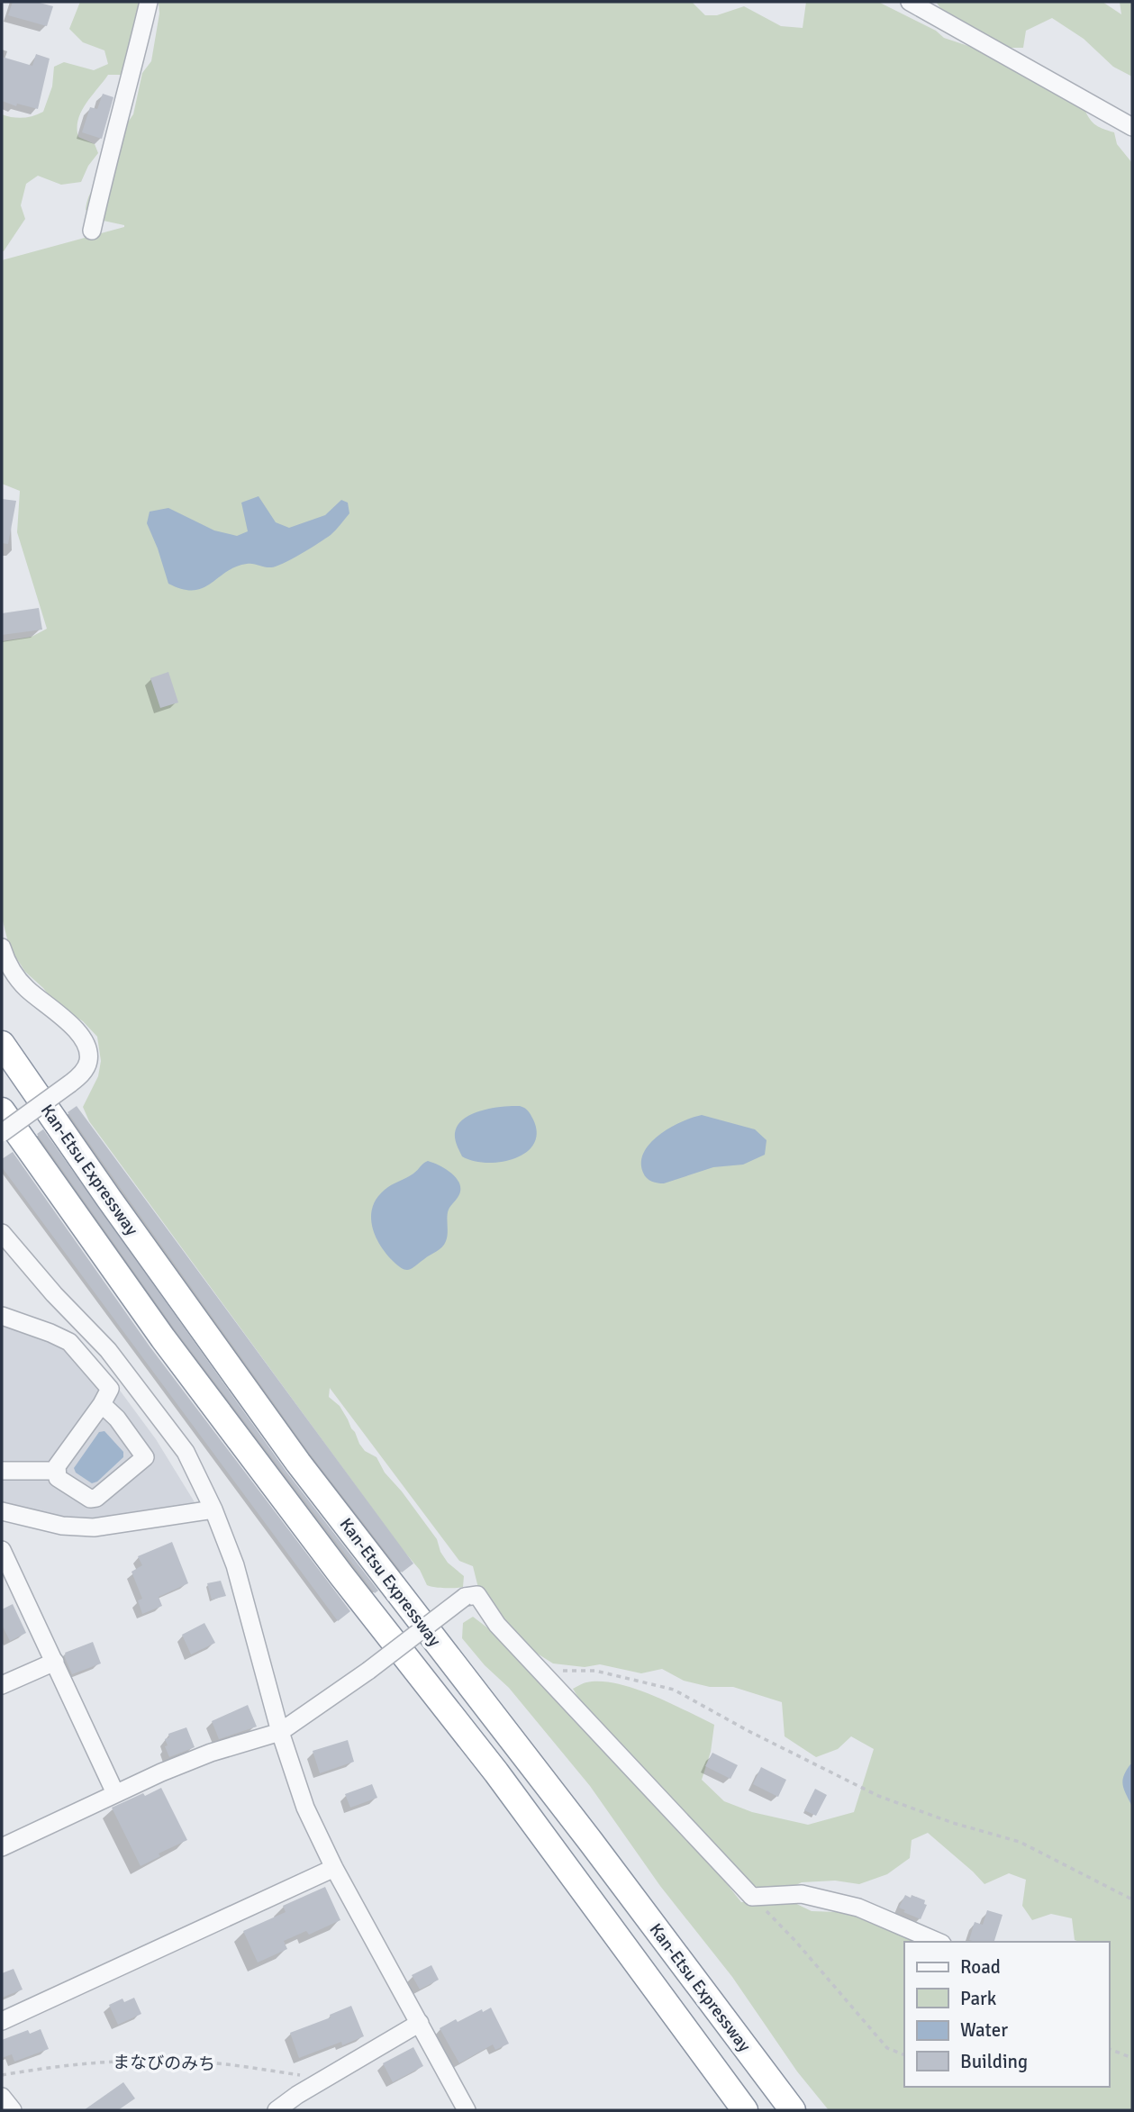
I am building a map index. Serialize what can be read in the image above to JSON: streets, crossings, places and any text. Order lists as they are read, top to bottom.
{
  "streets": {
    "highway": ["Kan-Etsu Expressway"],
    "path": ["まなびのみち"]
  },
  "legend": [
    "Road",
    "Park",
    "Water",
    "Building"
  ]
}
